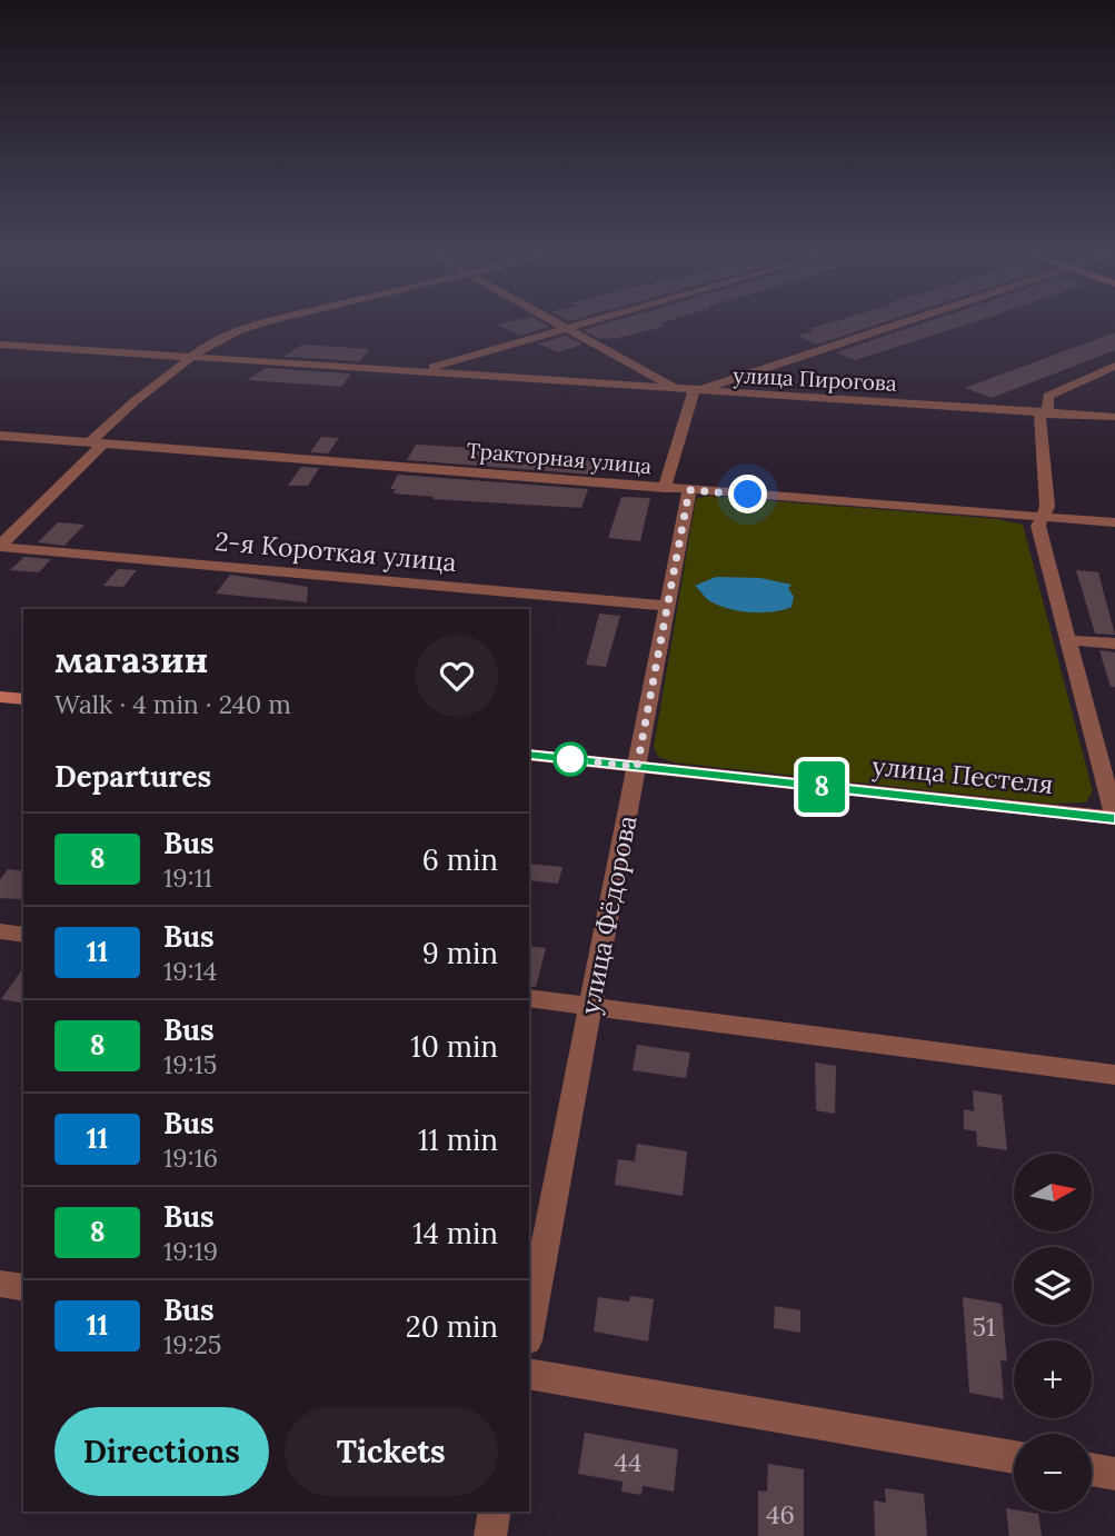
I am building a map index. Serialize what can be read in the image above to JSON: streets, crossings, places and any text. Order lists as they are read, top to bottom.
{
  "streets": {
    "street": [
      "улица Пирогова",
      "Тракторная улица",
      "2-я Короткая улица",
      "улица Пестеля",
      "улица Фёдорова"
    ]
  },
  "crossings": [
    ["Тракторная улица", "улица Фёдорова"],
    ["2-я Короткая улица", "улица Фёдорова"],
    ["улица Пестеля", "улица Фёдорова"]
  ],
  "lines": ["bus line 8"],
  "house_numbers": ["51", "44", "46"],
  "north": "right",
  "page": {
    "on_map": "8",
    "heading": [
      ["магазин", "Walk · 4 min · 240 m"],
      "Departures"
    ],
    "list": [
      {
        "mark": "8",
        "name": "Bus",
        "note": "19:11",
        "value": "6 min"
      },
      {
        "mark": "11",
        "name": "Bus",
        "note": "19:14",
        "value": "9 min"
      },
      {
        "mark": "8",
        "name": "Bus",
        "note": "19:15",
        "value": "10 min"
      },
      {
        "mark": "11",
        "name": "Bus",
        "note": "19:16",
        "value": "11 min"
      },
      {
        "mark": "8",
        "name": "Bus",
        "note": "19:19",
        "value": "14 min"
      },
      {
        "mark": "11",
        "name": "Bus",
        "note": "19:25",
        "value": "20 min"
      }
    ],
    "map_buttons": ["+", "−"],
    "buttons": ["Directions", "Tickets"]
  }
}
